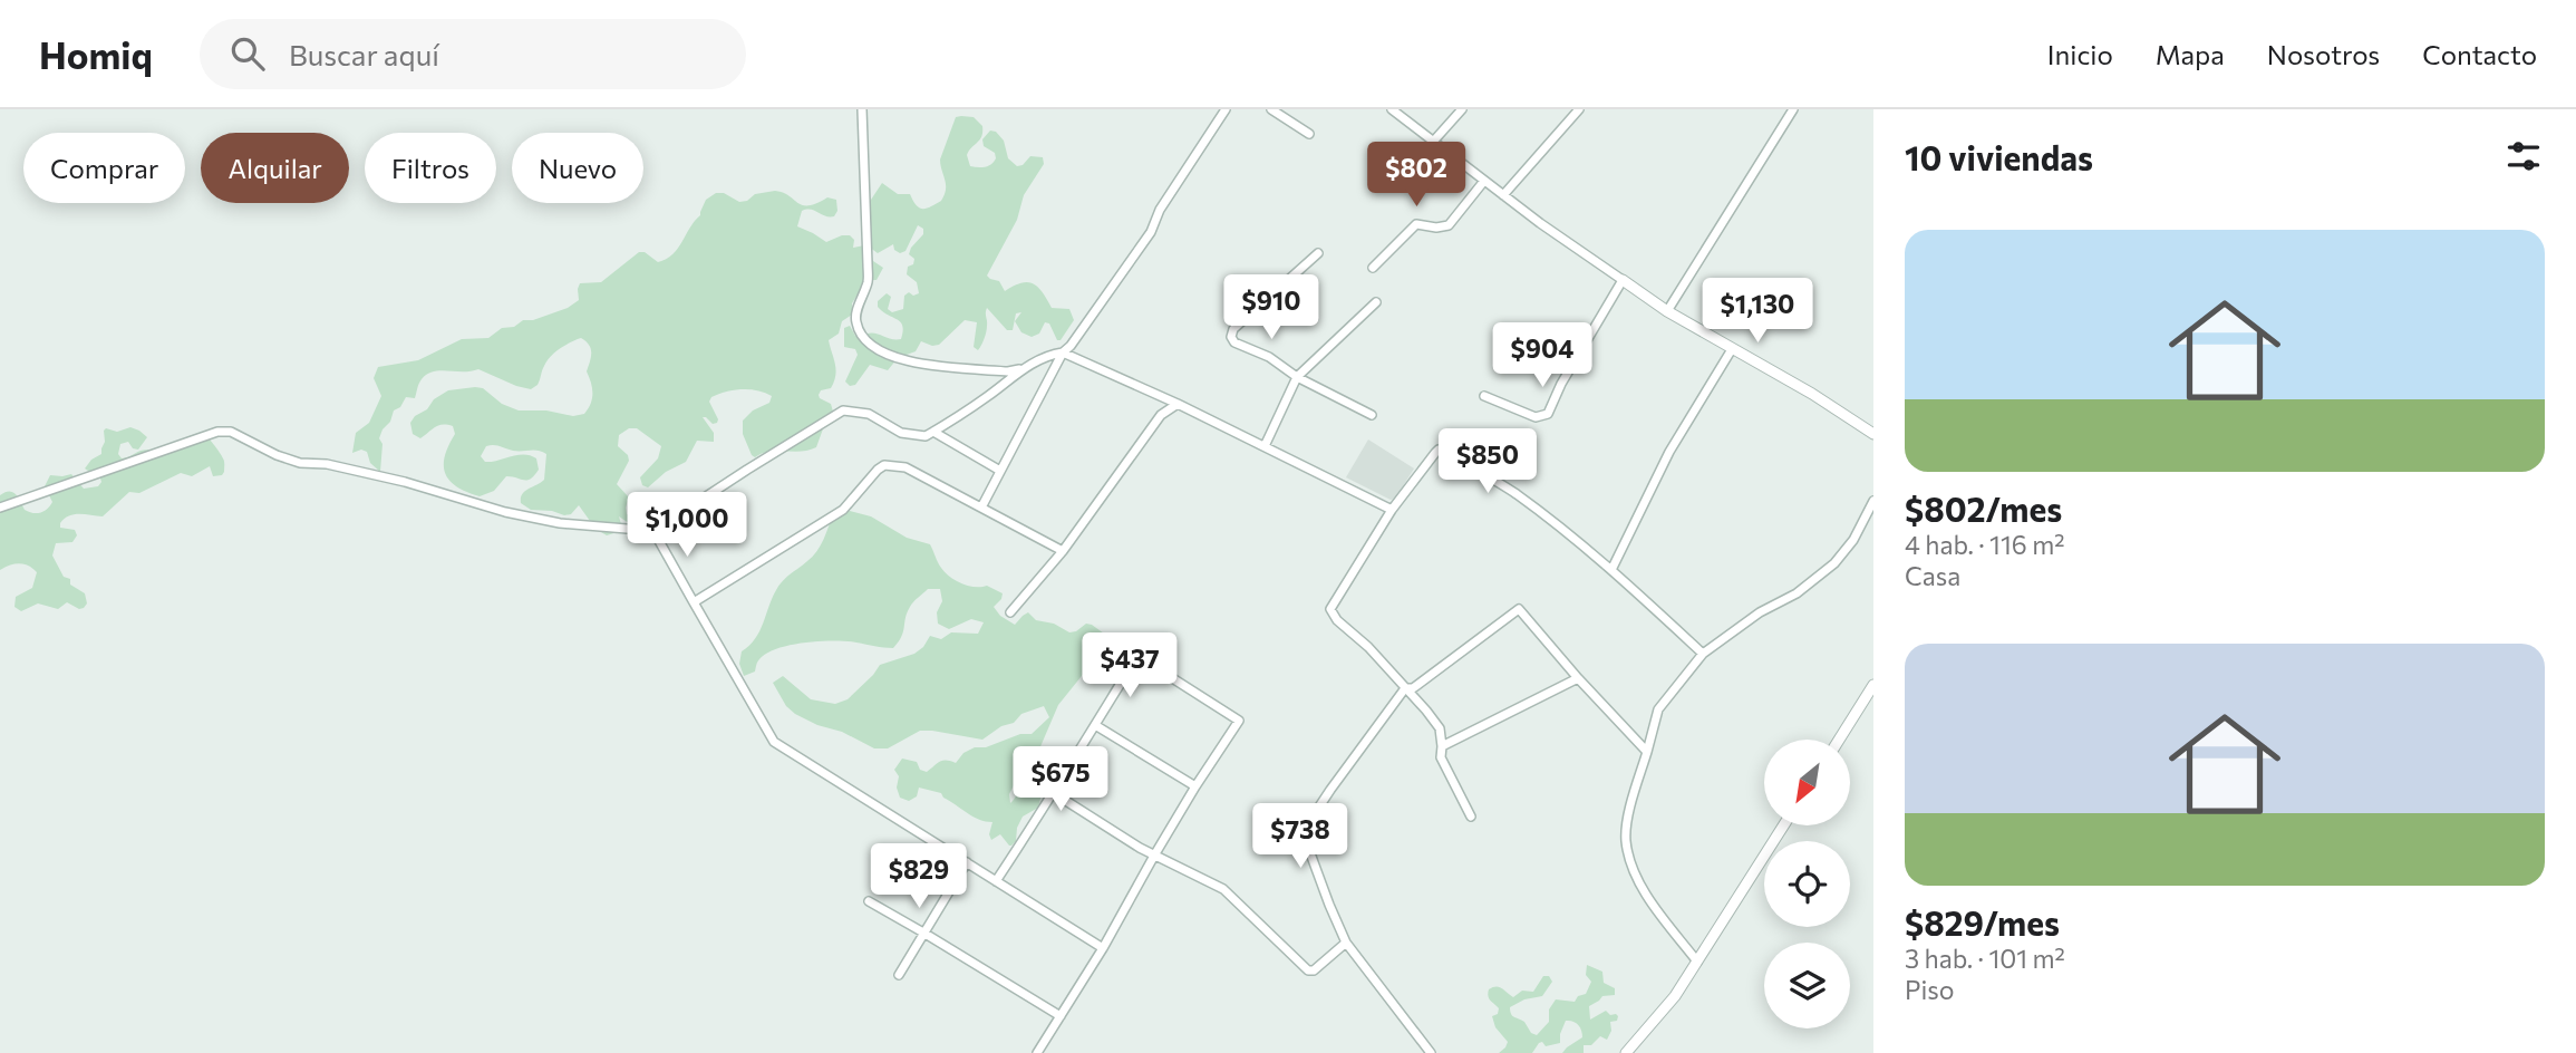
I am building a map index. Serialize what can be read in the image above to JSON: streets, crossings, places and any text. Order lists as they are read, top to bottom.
{
  "north": "bottom left",
  "page": {
    "header": "Homiq",
    "search": "Buscar aquí",
    "nav": [
      "Inicio",
      "Mapa",
      "Nosotros",
      "Contacto"
    ],
    "heading": "10 viviendas",
    "chip": [
      "Comprar",
      "Alquilar",
      "Filtros",
      "Nuevo"
    ],
    "price": [
      "$802",
      "$910",
      "$1,130",
      "$904",
      "$850",
      "$1,000",
      "$437",
      "$675",
      "$738",
      "$829"
    ],
    "list": [
      {
        "name": "$802/mes",
        "note": "4 hab. · 116 m² · Casa"
      },
      {
        "name": "$829/mes",
        "note": "3 hab. · 101 m² · Piso"
      }
    ]
  }
}
